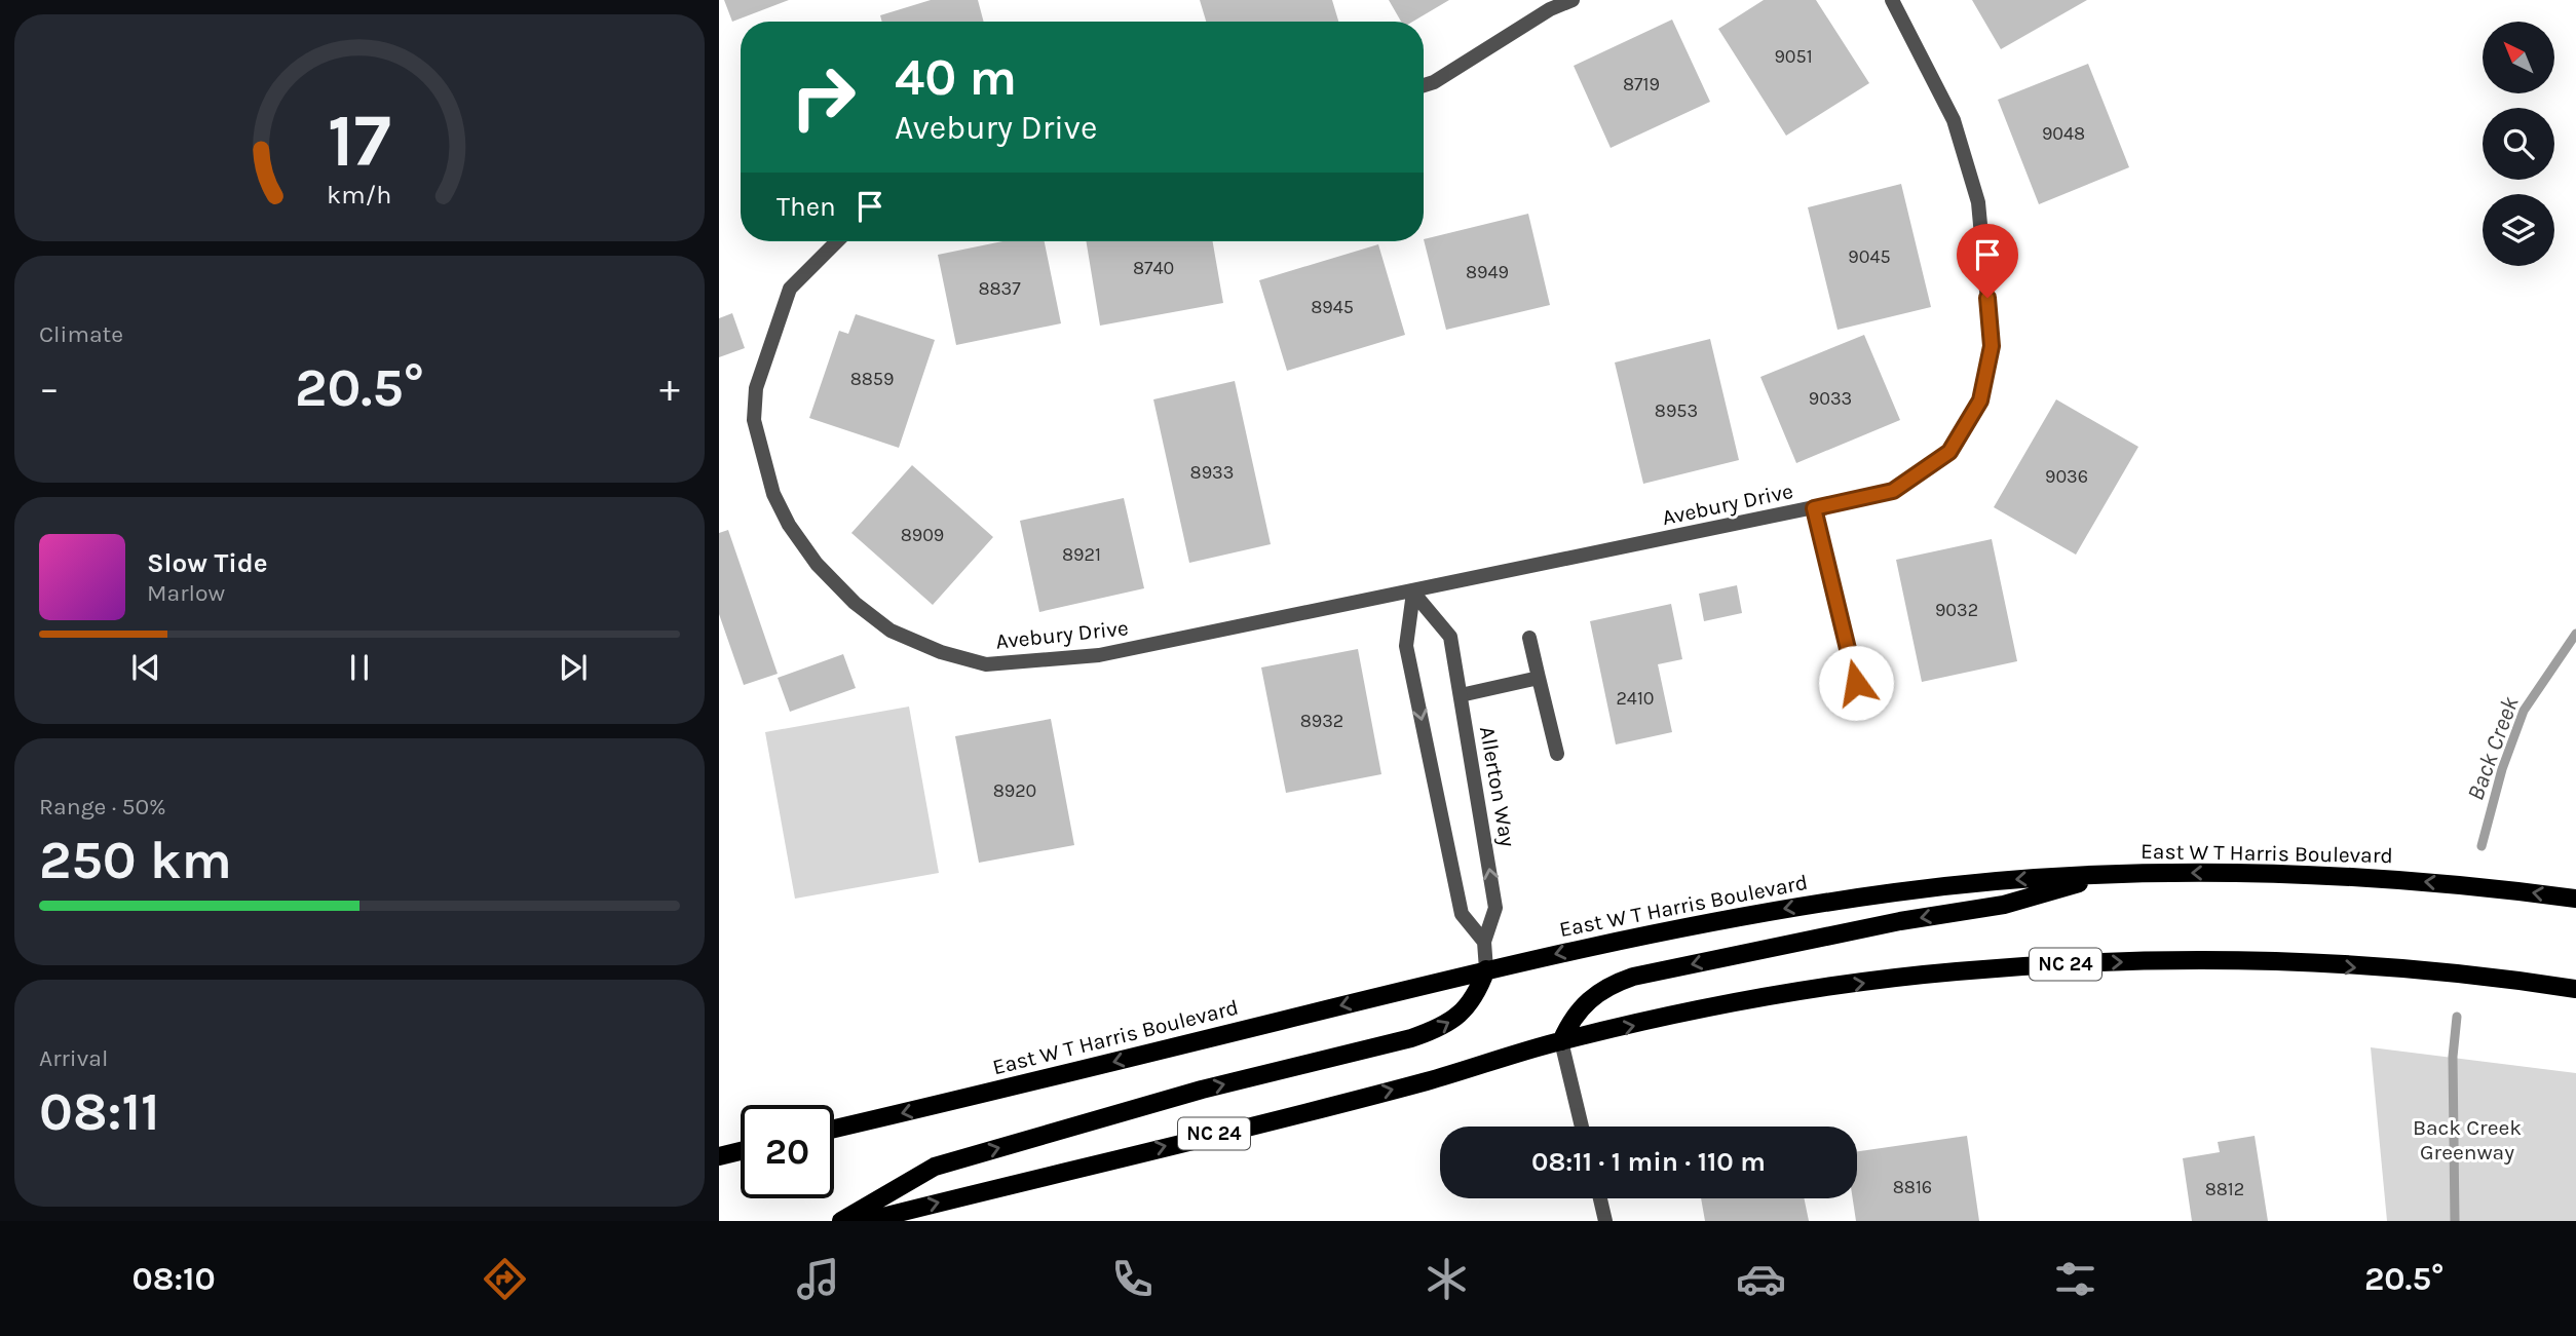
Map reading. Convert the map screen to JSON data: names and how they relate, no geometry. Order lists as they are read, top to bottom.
{
  "streets": {
    "main road": ["East W T Harris Boulevard", "NC 24"],
    "street": ["Avebury Drive", "Allerton Way"]
  },
  "crossings": [
    ["Avebury Drive", "Allerton Way"],
    ["Allerton Way", "East W T Harris Boulevard"]
  ],
  "water": ["Back Creek"],
  "parks": ["Back Creek Greenway"],
  "house_numbers": [
    "9051",
    "8719",
    "9048",
    "9045",
    "8740",
    "8949",
    "8837",
    "8945",
    "8859",
    "9033",
    "8953",
    "8933",
    "9036",
    "8909",
    "8921",
    "9032",
    "2410",
    "8932",
    "8920",
    "8816",
    "8812"
  ],
  "north": "top left",
  "page": {
    "turn": ["40 m", "Avebury Drive"],
    "then": "Then",
    "tile": [
      "Climate",
      ["Range · 50%", "250 km"],
      ["Arrival", "08:11"]
    ],
    "heat": ["−", "20.5°", "+"],
    "song": ["Slow Tide", "Marlow"],
    "limit": "20",
    "trip": "08:11 · 1 min · 110 m",
    "tabs": ["08:10", "20.5°"],
    "gauge": ["17", "km/h"]
  }
}
